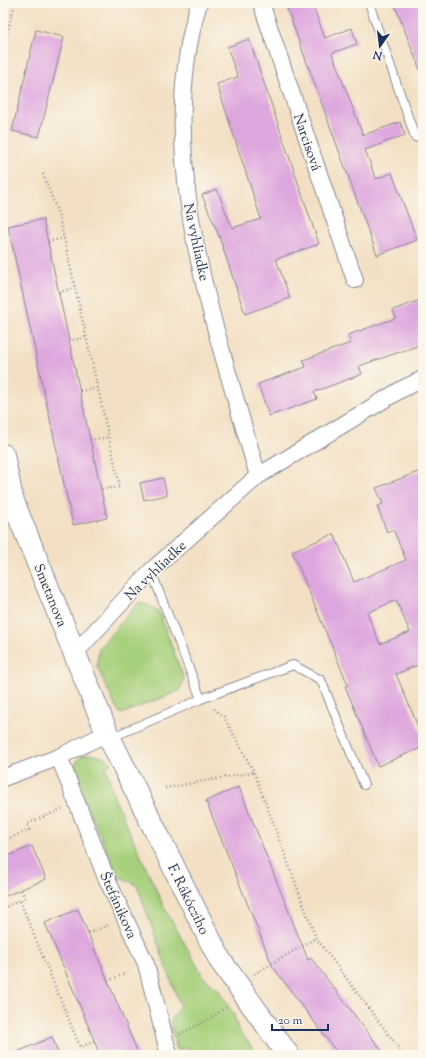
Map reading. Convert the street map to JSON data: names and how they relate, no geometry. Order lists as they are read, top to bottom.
{
  "streets": {
    "street": [
      "Narcisová",
      "Na vyhliadke",
      "Smetanova",
      "F. Rákócziho",
      "Štefánikova"
    ]
  },
  "crossings": [
    ["Na vyhliadke", "Smetanova"],
    ["Smetanova", "F. Rákócziho"]
  ],
  "scale_bar": "20 m",
  "north": "bottom"
}
